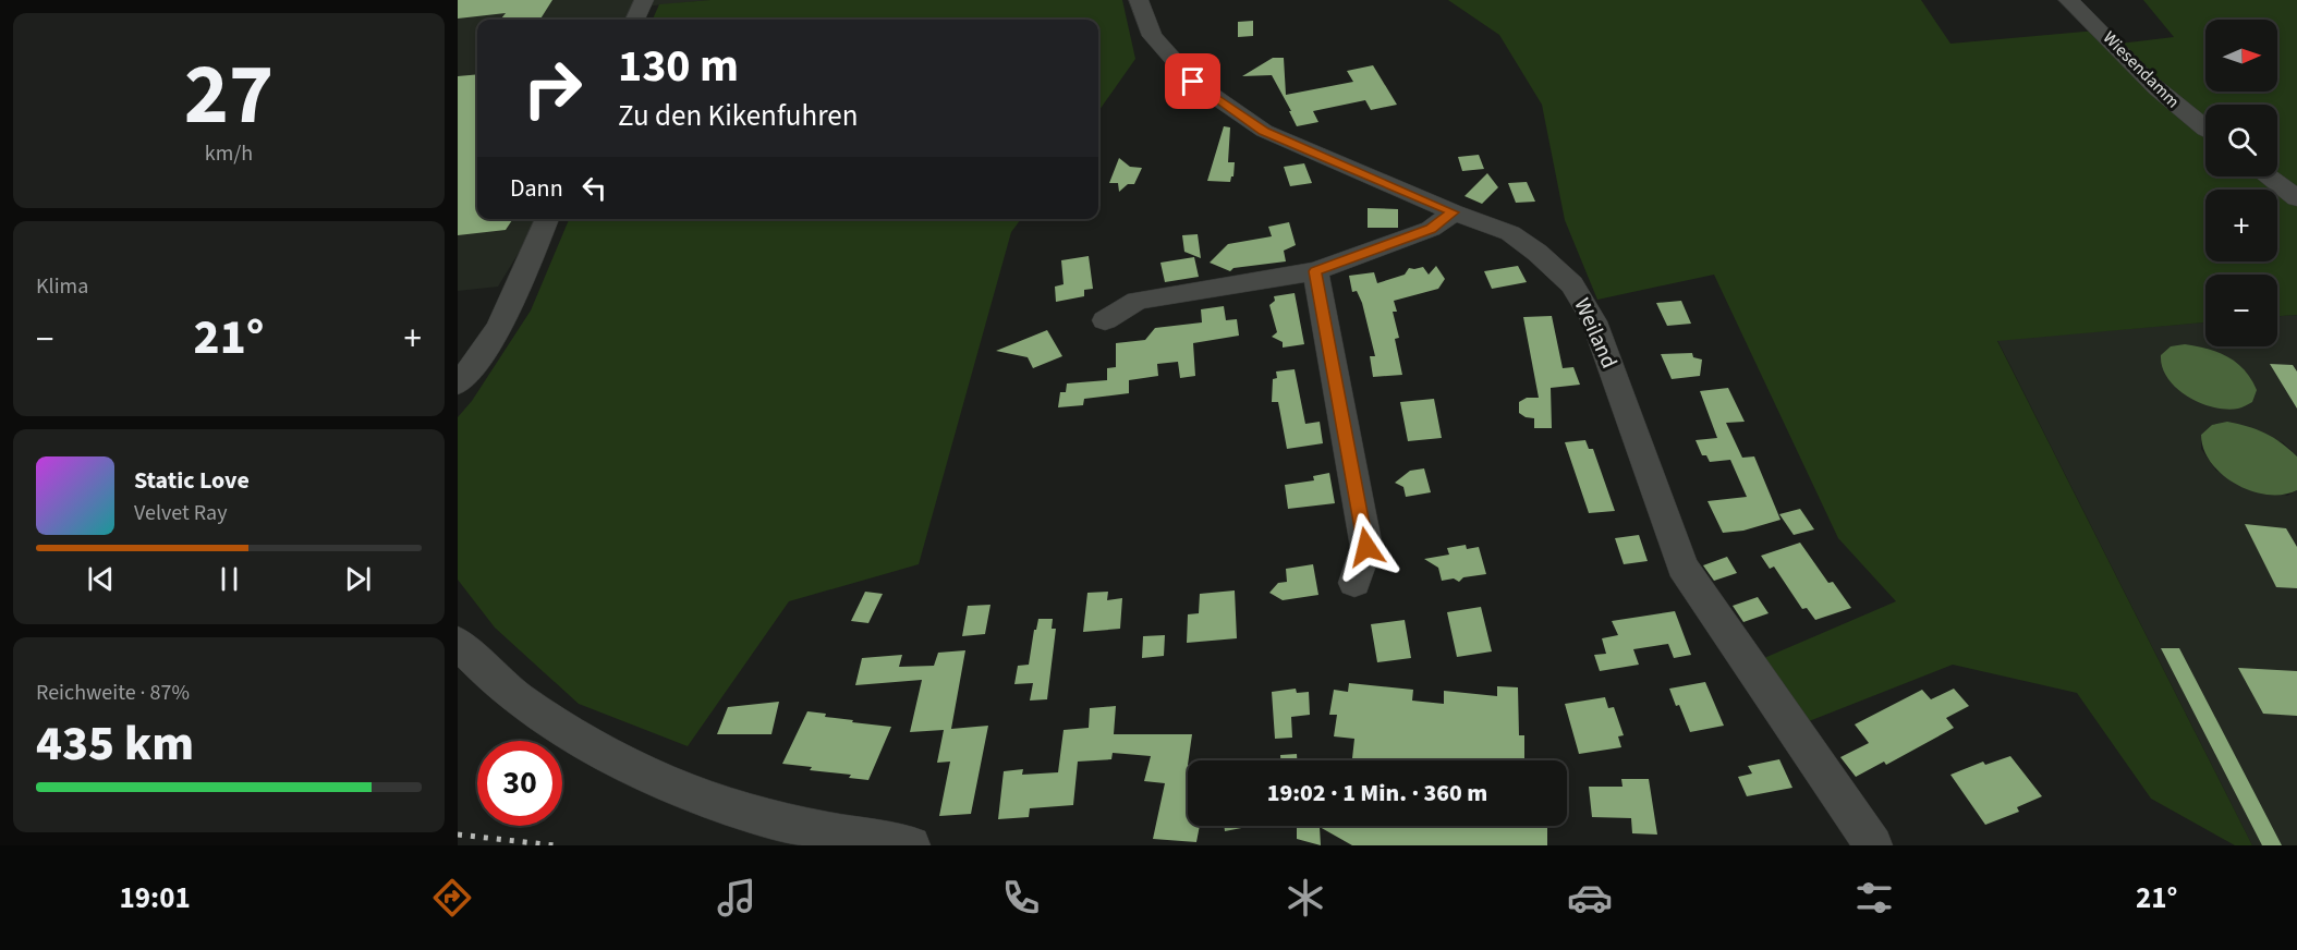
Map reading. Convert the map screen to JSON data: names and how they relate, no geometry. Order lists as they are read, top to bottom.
{
  "streets": {
    "street": ["Wiesendamm", "Weiland"]
  },
  "north": "right",
  "page": {
    "tile": [
      ["27", "km/h"],
      "Klima",
      ["Reichweite · 87%", "435 km"]
    ],
    "map_buttons": ["+", "−"],
    "turn": ["130 m", "Zu den Kikenfuhren"],
    "then": "Dann",
    "heat": ["−", "21°", "+"],
    "song": ["Static Love", "Velvet Ray"],
    "limit": "30",
    "trip": "19:02 · 1 Min. · 360 m",
    "tabs": ["19:01", "21°"]
  }
}
